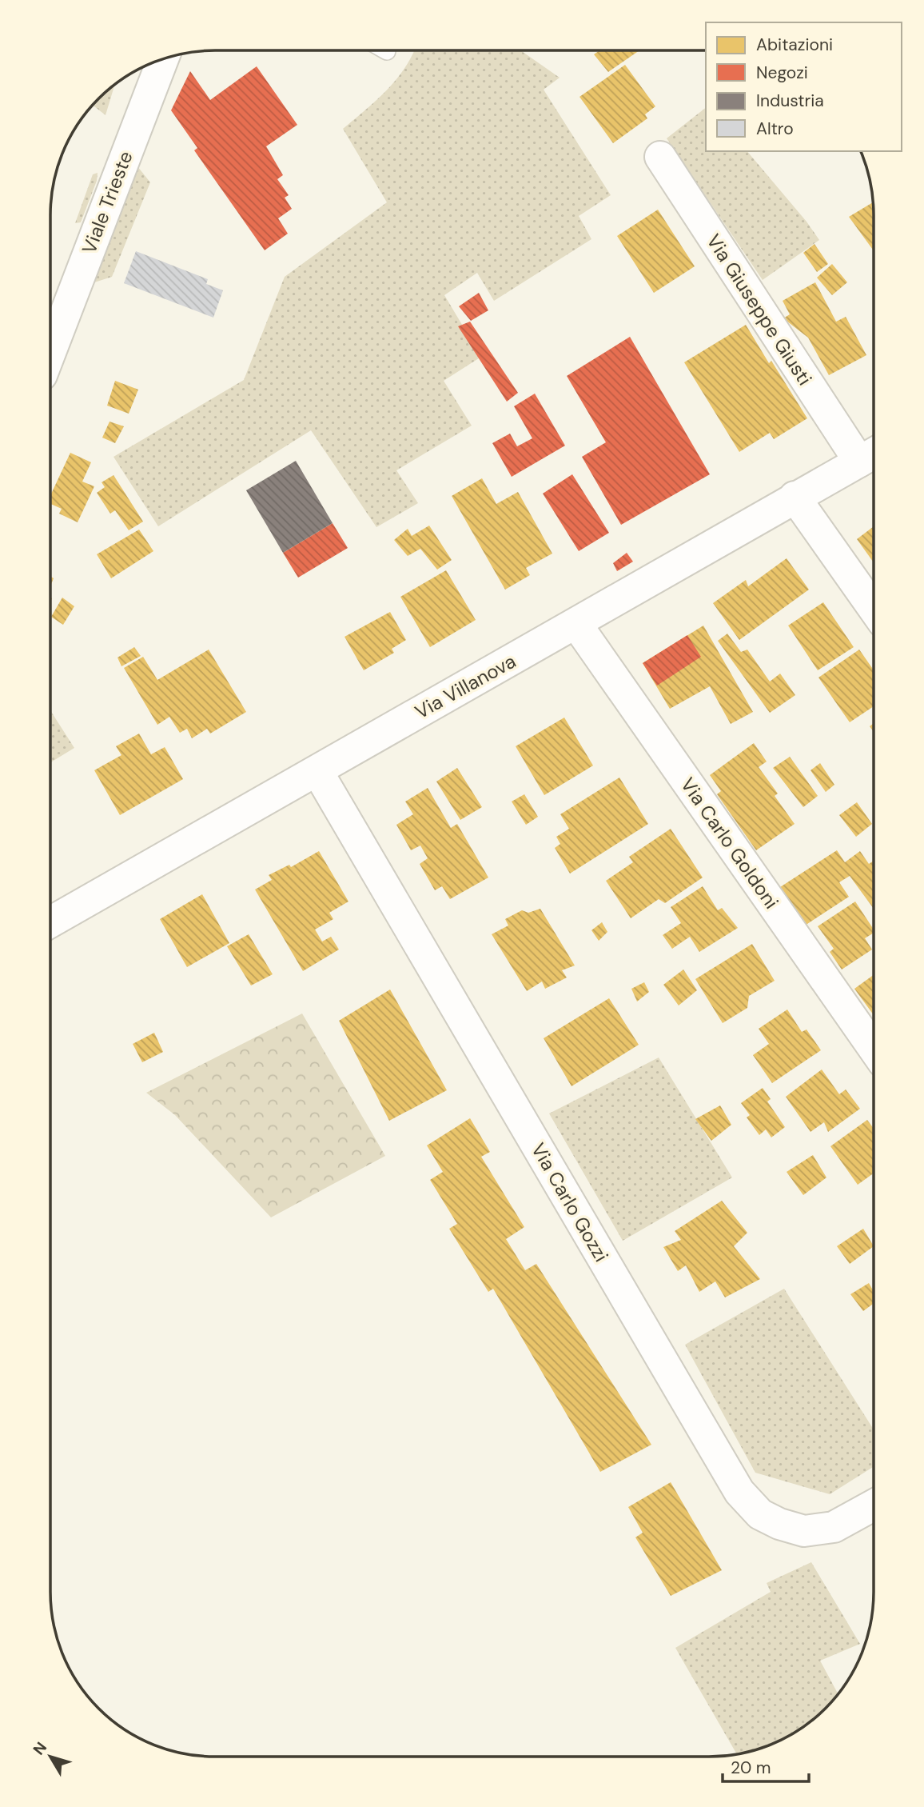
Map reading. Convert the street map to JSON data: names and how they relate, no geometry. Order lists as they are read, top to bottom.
{
  "streets": {
    "street": [
      "Viale Trieste",
      "Via Giuseppe Giusti",
      "Via Villanova",
      "Via Carlo Goldoni",
      "Via Carlo Gozzi"
    ]
  },
  "crossings": [
    ["Via Giuseppe Giusti", "Via Villanova"],
    ["Via Villanova", "Via Carlo Goldoni"],
    ["Via Villanova", "Via Carlo Gozzi"]
  ],
  "legend": [
    "Abitazioni",
    "Negozi",
    "Industria",
    "Altro"
  ],
  "scale_bar": "20 m",
  "north": "top left"
}
